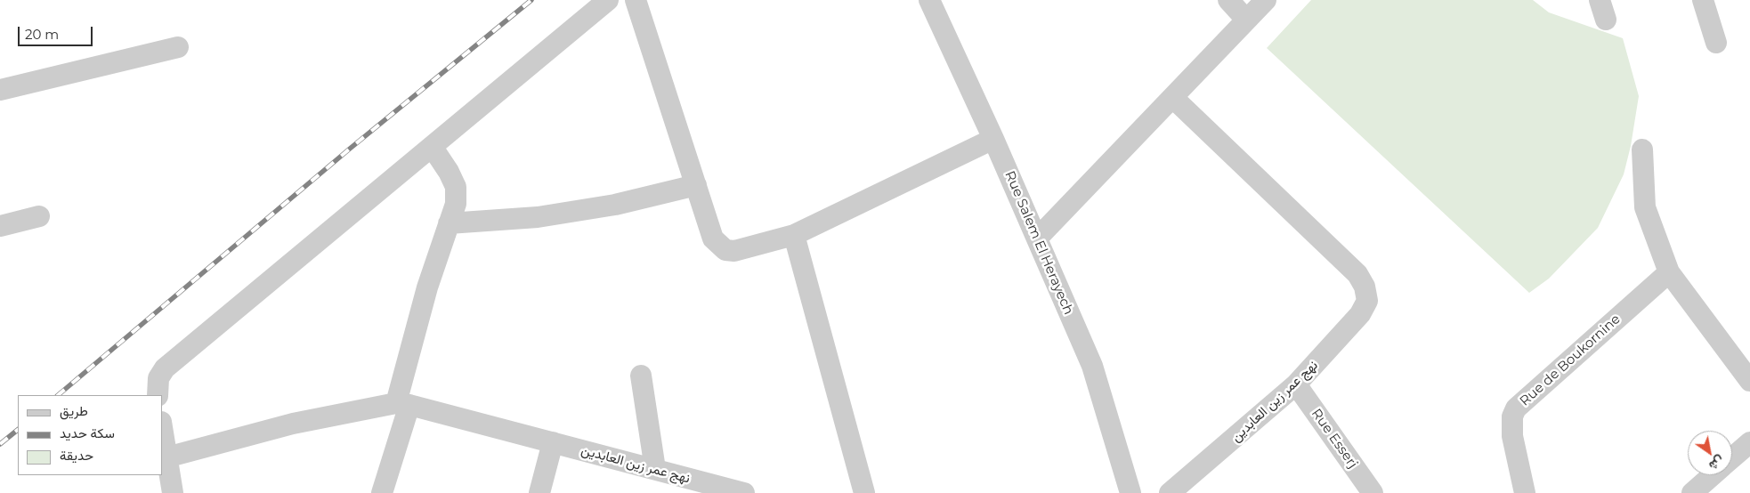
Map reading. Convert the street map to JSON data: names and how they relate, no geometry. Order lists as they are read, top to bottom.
{
  "streets": {
    "street": [
      "Rue Salem El Herayech",
      "Rue de Boukornine",
      "نهج عمر زين العابدين",
      "Rue Esserj"
    ]
  },
  "crossings": [
    ["نهج عمر زين العابدين", "Rue Esserj"]
  ],
  "legend": ["طريق", "سكة حديد", "حديقة"],
  "scale_bar": "20 m",
  "north": "bottom right"
}
